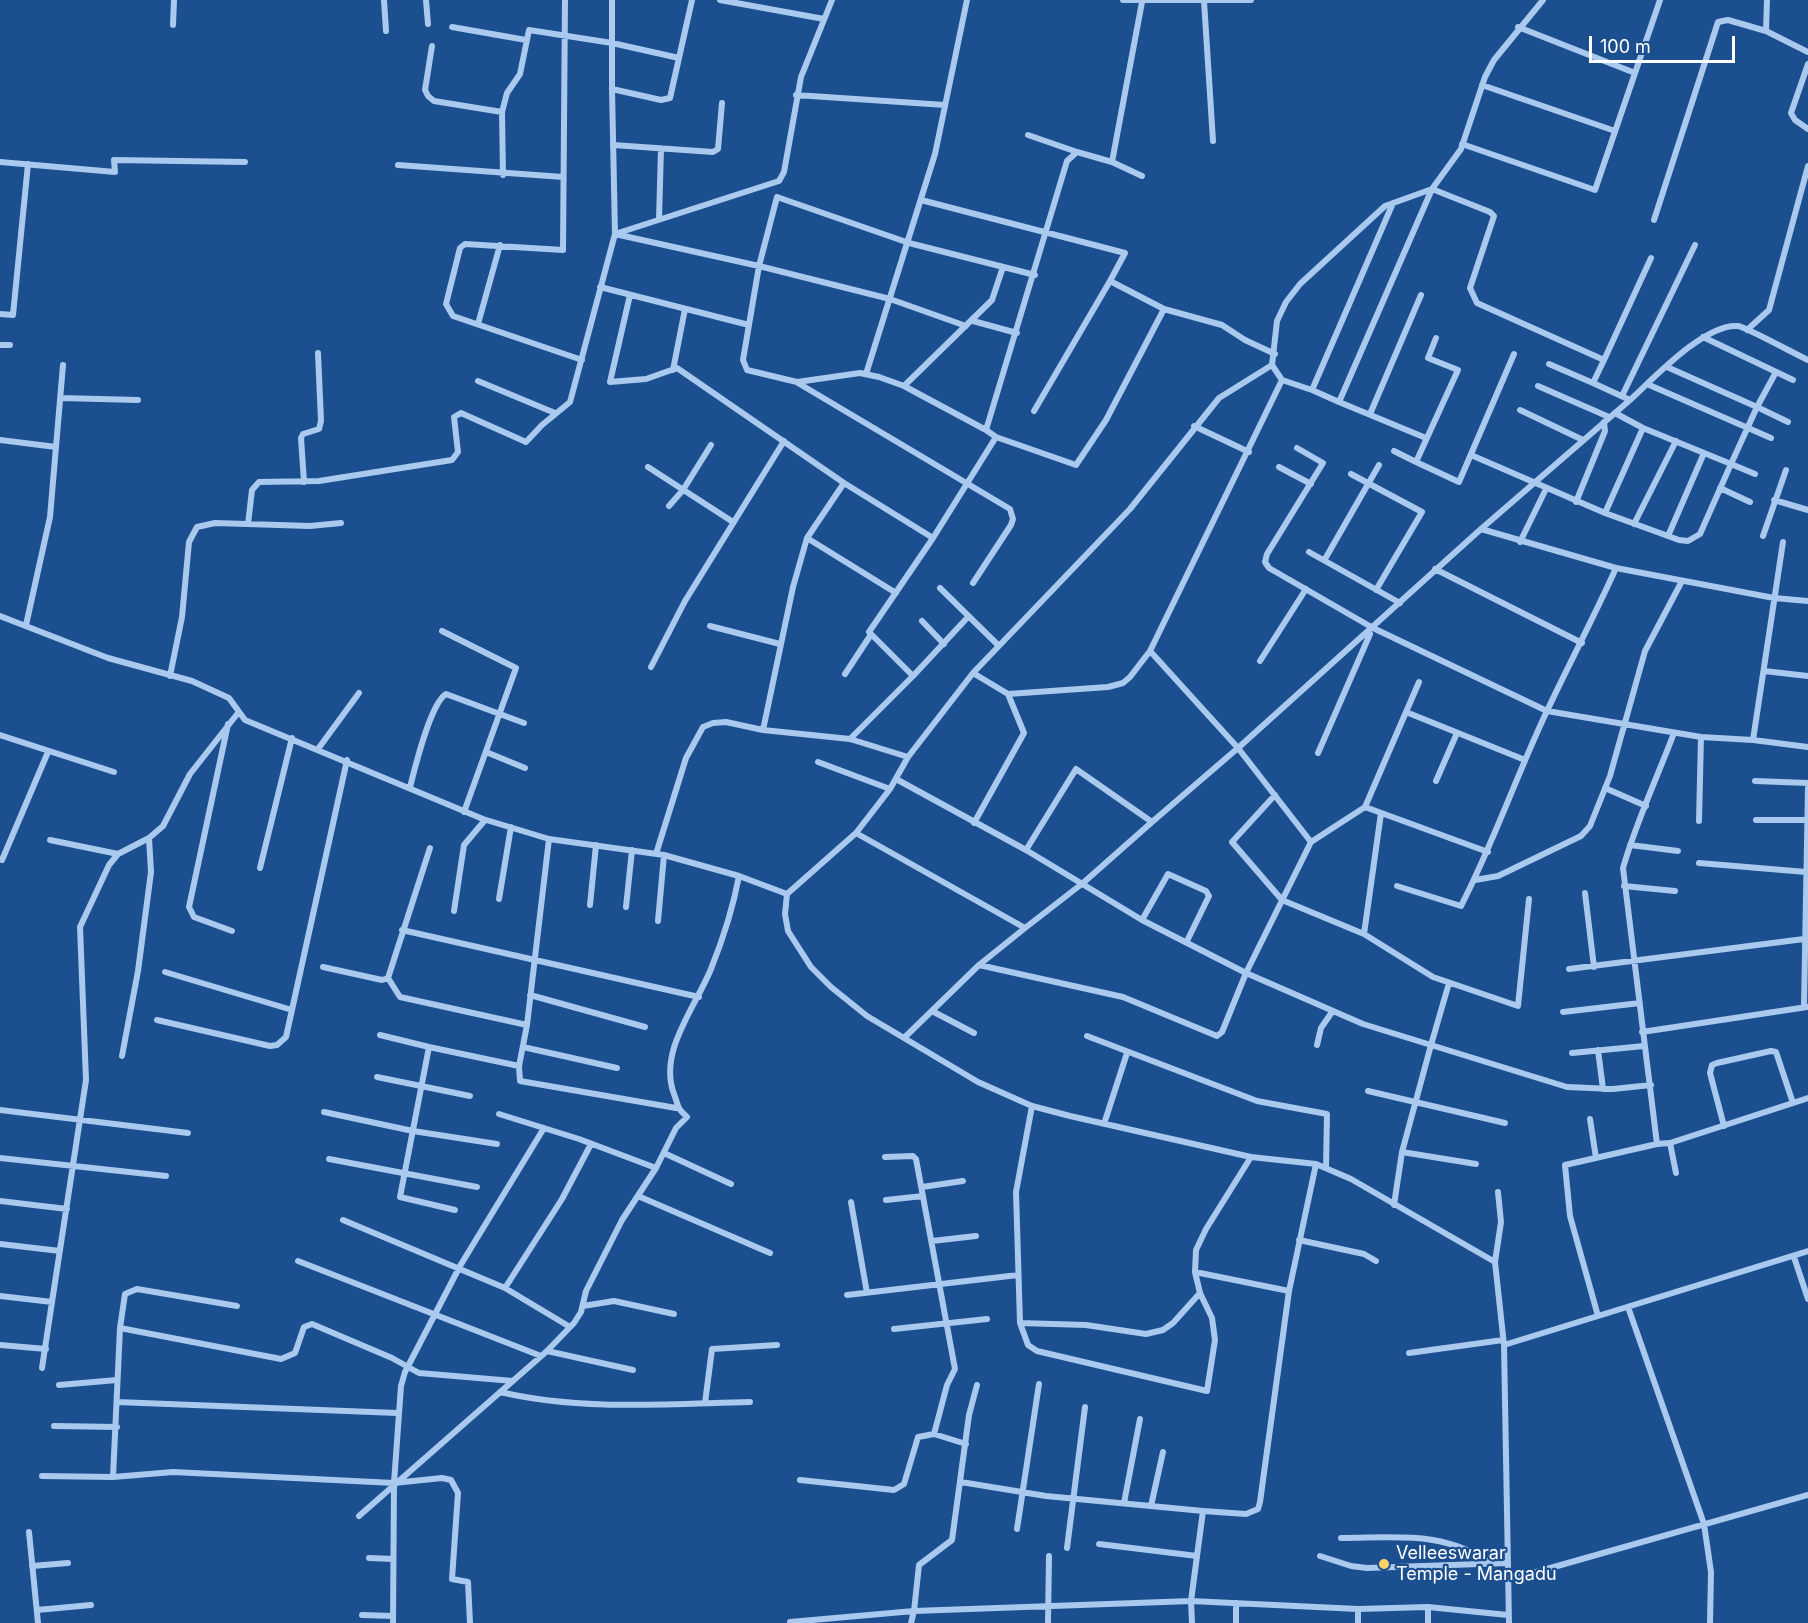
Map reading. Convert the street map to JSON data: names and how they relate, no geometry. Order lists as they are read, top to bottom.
{
  "places": ["Velleeswarar Temple - Mangadu"],
  "scale_bar": "100 m"
}
